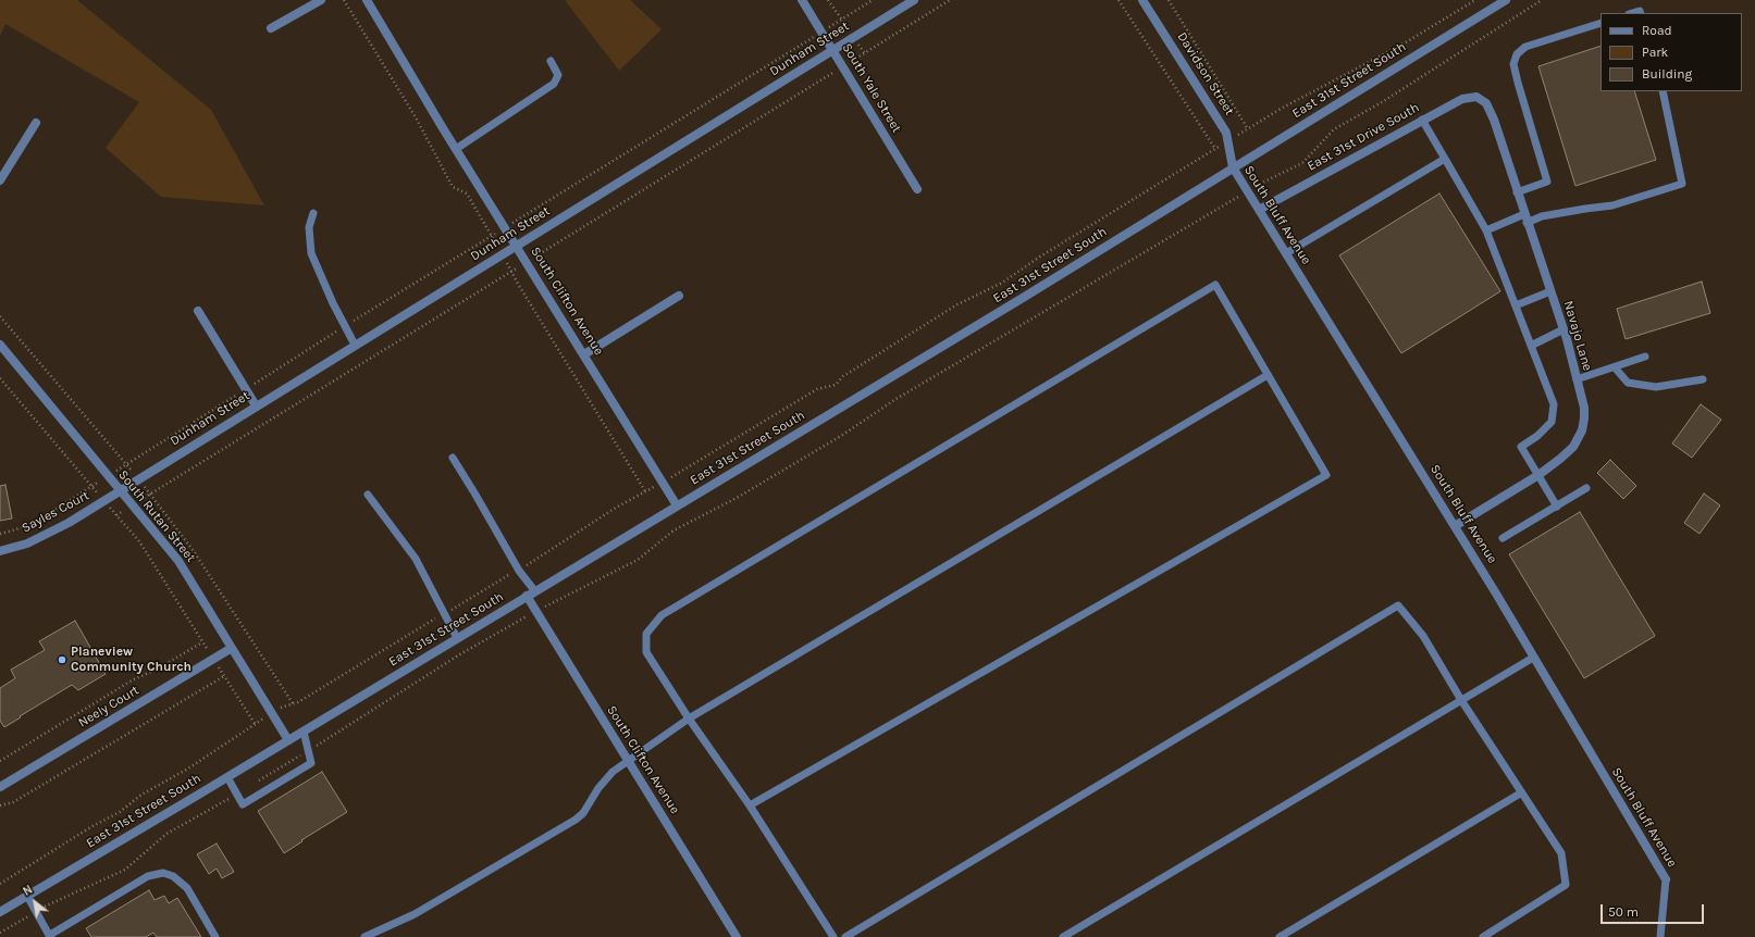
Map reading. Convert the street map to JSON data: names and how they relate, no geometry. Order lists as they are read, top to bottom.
{
  "streets": {
    "street": [
      "Dunham Street",
      "Davidson Street",
      "East 31st Street South",
      "South Yale Street",
      "East 31st Drive South",
      "South Bluff Avenue",
      "South Clifton Avenue",
      "Navajo Lane",
      "Sayles Court",
      "South Rutan Street",
      "Neely Court"
    ]
  },
  "crossings": [
    ["Dunham Street", "South Yale Street"],
    ["Dunham Street", "South Clifton Avenue"],
    ["Dunham Street", "Sayles Court"],
    ["Dunham Street", "South Rutan Street"],
    ["Davidson Street", "East 31st Street South"],
    ["Davidson Street", "South Bluff Avenue"],
    ["East 31st Street South", "South Bluff Avenue"],
    ["East 31st Street South", "South Clifton Avenue"],
    ["East 31st Street South", "South Rutan Street"],
    ["East 31st Drive South", "South Bluff Avenue"],
    ["East 31st Drive South", "Navajo Lane"],
    ["South Bluff Avenue", "Navajo Lane"],
    ["Sayles Court", "South Rutan Street"],
    ["South Rutan Street", "Neely Court"]
  ],
  "places": ["Planeview Community Church"],
  "legend": ["Road", "Park", "Building"],
  "scale_bar": "50 m",
  "north": "top left"
}
